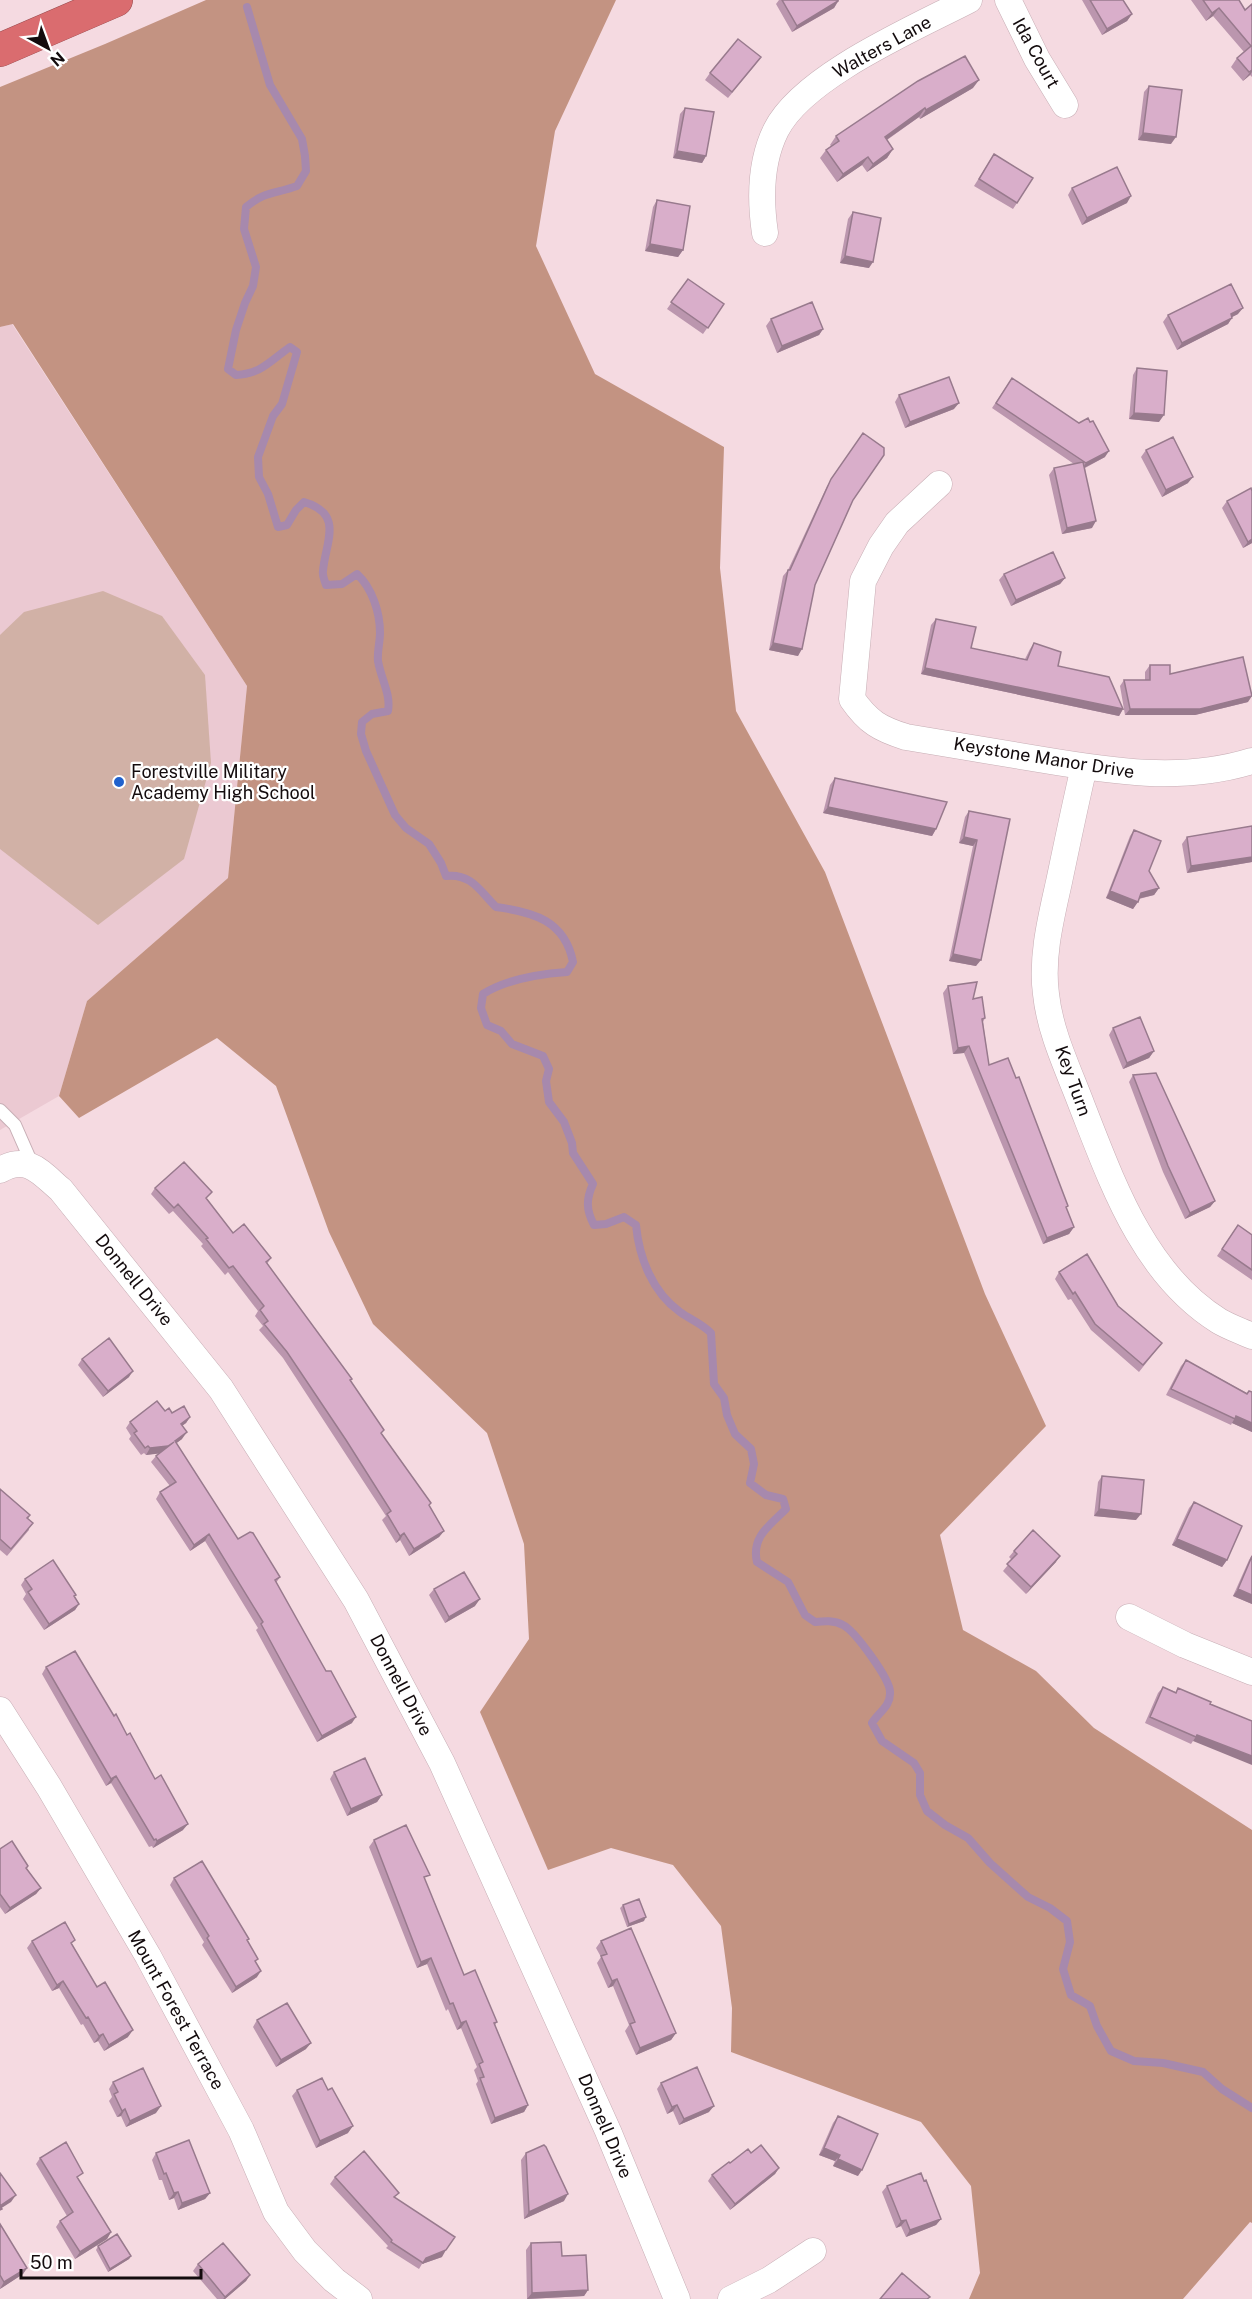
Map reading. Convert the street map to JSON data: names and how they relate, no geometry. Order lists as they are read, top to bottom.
{
  "streets": {
    "street": [
      "Walters Lane",
      "Ida Court",
      "Keystone Manor Drive",
      "Key Turn",
      "Donnell Drive",
      "Mount Forest Terrace"
    ]
  },
  "crossings": [
    ["Keystone Manor Drive", "Key Turn"]
  ],
  "places": ["Forestville Military Academy High School"],
  "scale_bar": "50 m",
  "north": "bottom right"
}
